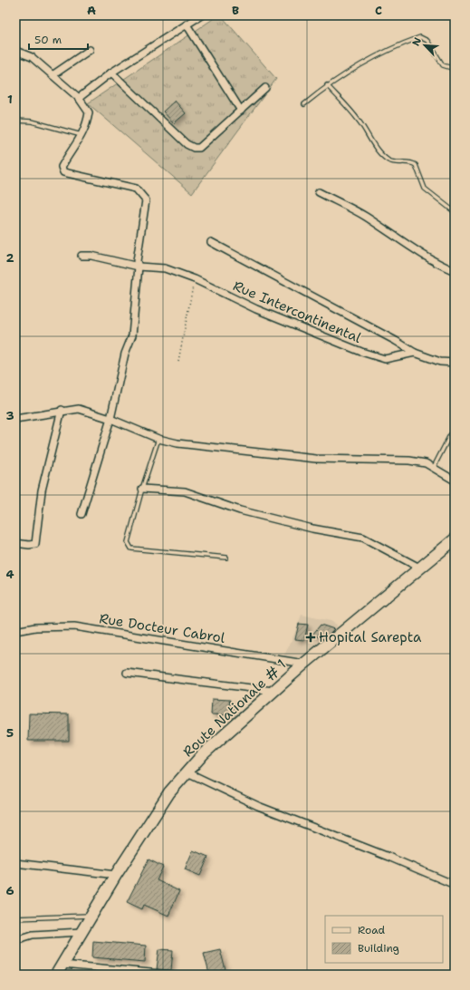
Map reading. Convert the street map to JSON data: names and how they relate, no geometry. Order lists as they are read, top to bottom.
{
  "streets": {
    "main road": ["Route Nationale # 1"],
    "street": ["Rue Intercontinental", "Rue Docteur Cabrol"]
  },
  "crossings": [
    ["Rue Docteur Cabrol", "Route Nationale # 1"]
  ],
  "places": {
    "health": ["Hopital Sarepta"]
  },
  "legend": ["Road", "Building"],
  "scale_bar": "50 m",
  "north": "top left",
  "grid": {
    "columns": ["A", "B", "C"],
    "rows": [
      "1",
      "2",
      "3",
      "4",
      "5",
      "6"
    ]
  }
}
